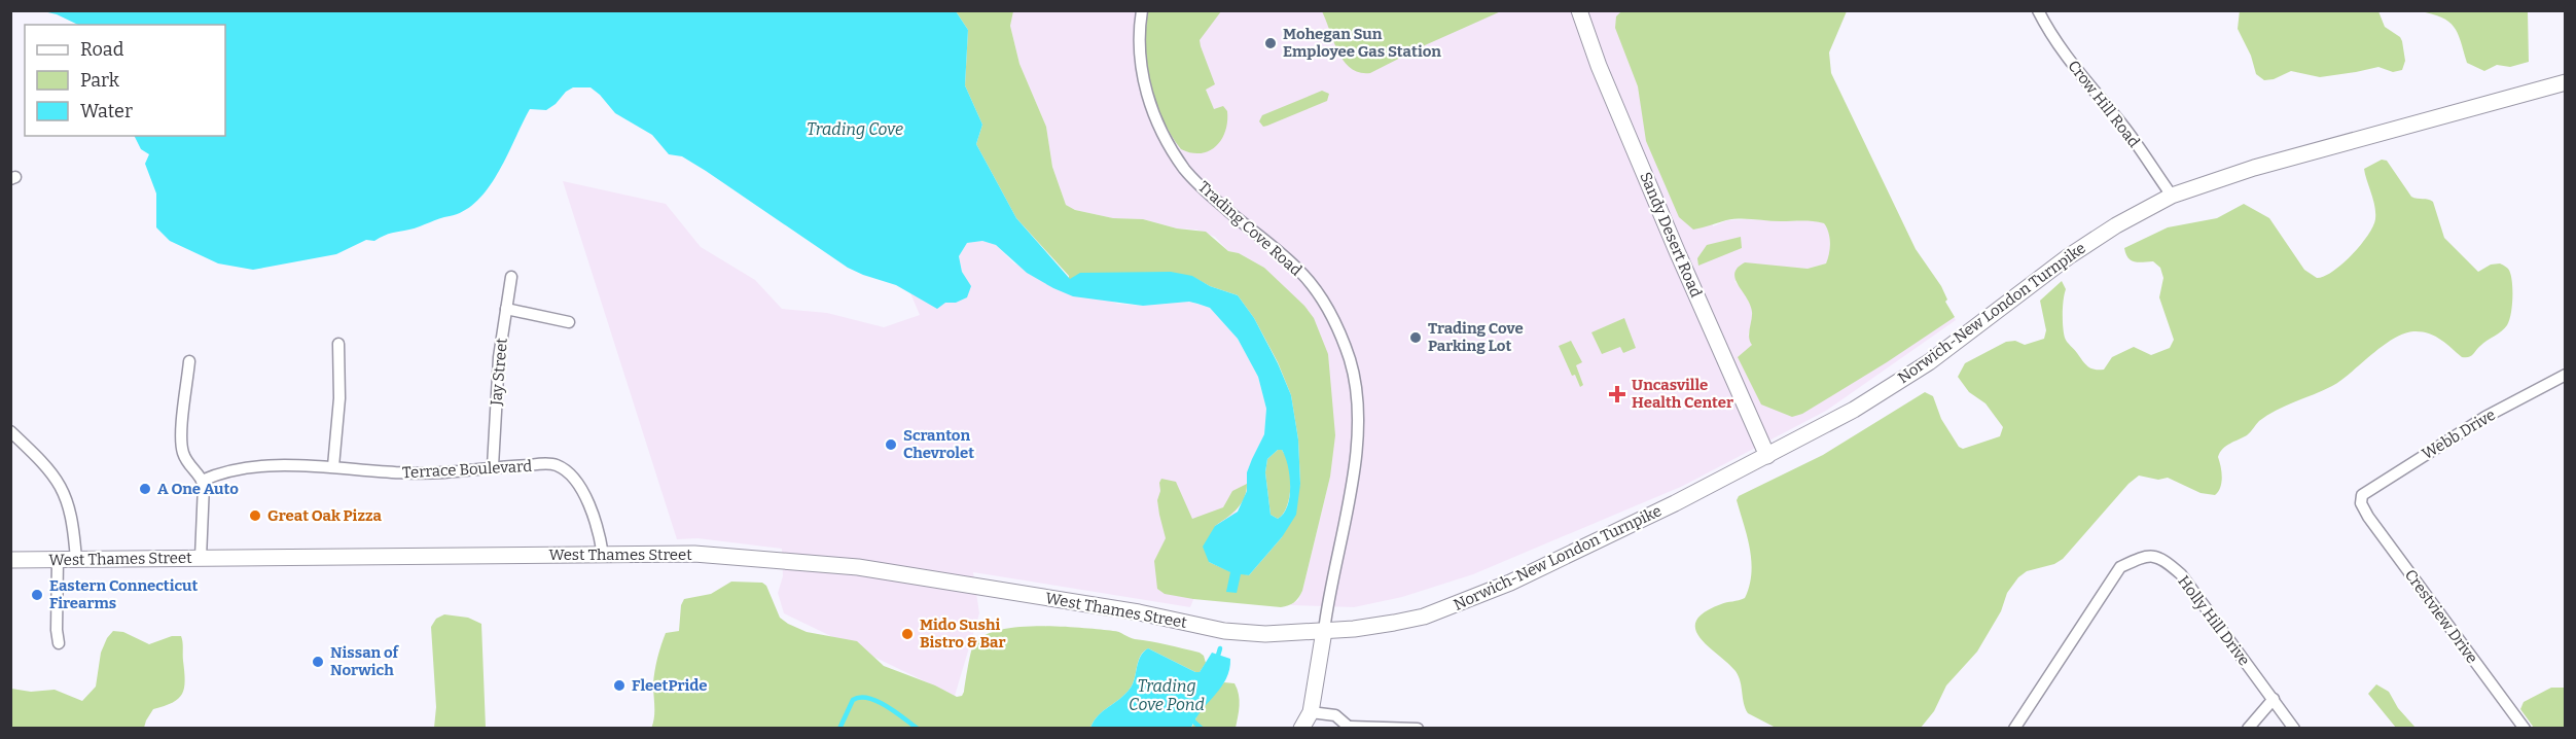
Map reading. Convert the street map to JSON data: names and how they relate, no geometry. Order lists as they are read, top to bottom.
{
  "streets": {
    "main road": ["Sandy Desert Road", "Norwich-New London Turnpike", "West Thames Street"],
    "street": [
      "Crow Hill Road",
      "Trading Cove Road",
      "Jay Street",
      "Webb Drive",
      "Terrace Boulevard",
      "Crestview Drive",
      "Holly Hill Drive"
    ]
  },
  "crossings": [
    ["Crow Hill Road", "Norwich-New London Turnpike"],
    ["Trading Cove Road", "Norwich-New London Turnpike"],
    ["Sandy Desert Road", "Norwich-New London Turnpike"],
    ["Norwich-New London Turnpike", "West Thames Street"],
    ["Jay Street", "Terrace Boulevard"],
    ["Webb Drive", "Crestview Drive"],
    ["Terrace Boulevard", "West Thames Street"]
  ],
  "water": ["Trading Cove", "Trading Cove Pond"],
  "places": {
    "other": [
      "Mohegan Sun Employee Gas Station",
      "Trading Cove Parking Lot",
      "Scranton Chevrolet",
      "A One Auto",
      "Great Oak Pizza",
      "Eastern Connecticut Firearms",
      "Mido Sushi Bistro & Bar",
      "Nissan of Norwich",
      "FleetPride"
    ],
    "health": ["Uncasville Health Center"]
  },
  "legend": ["Road", "Park", "Water"]
}
